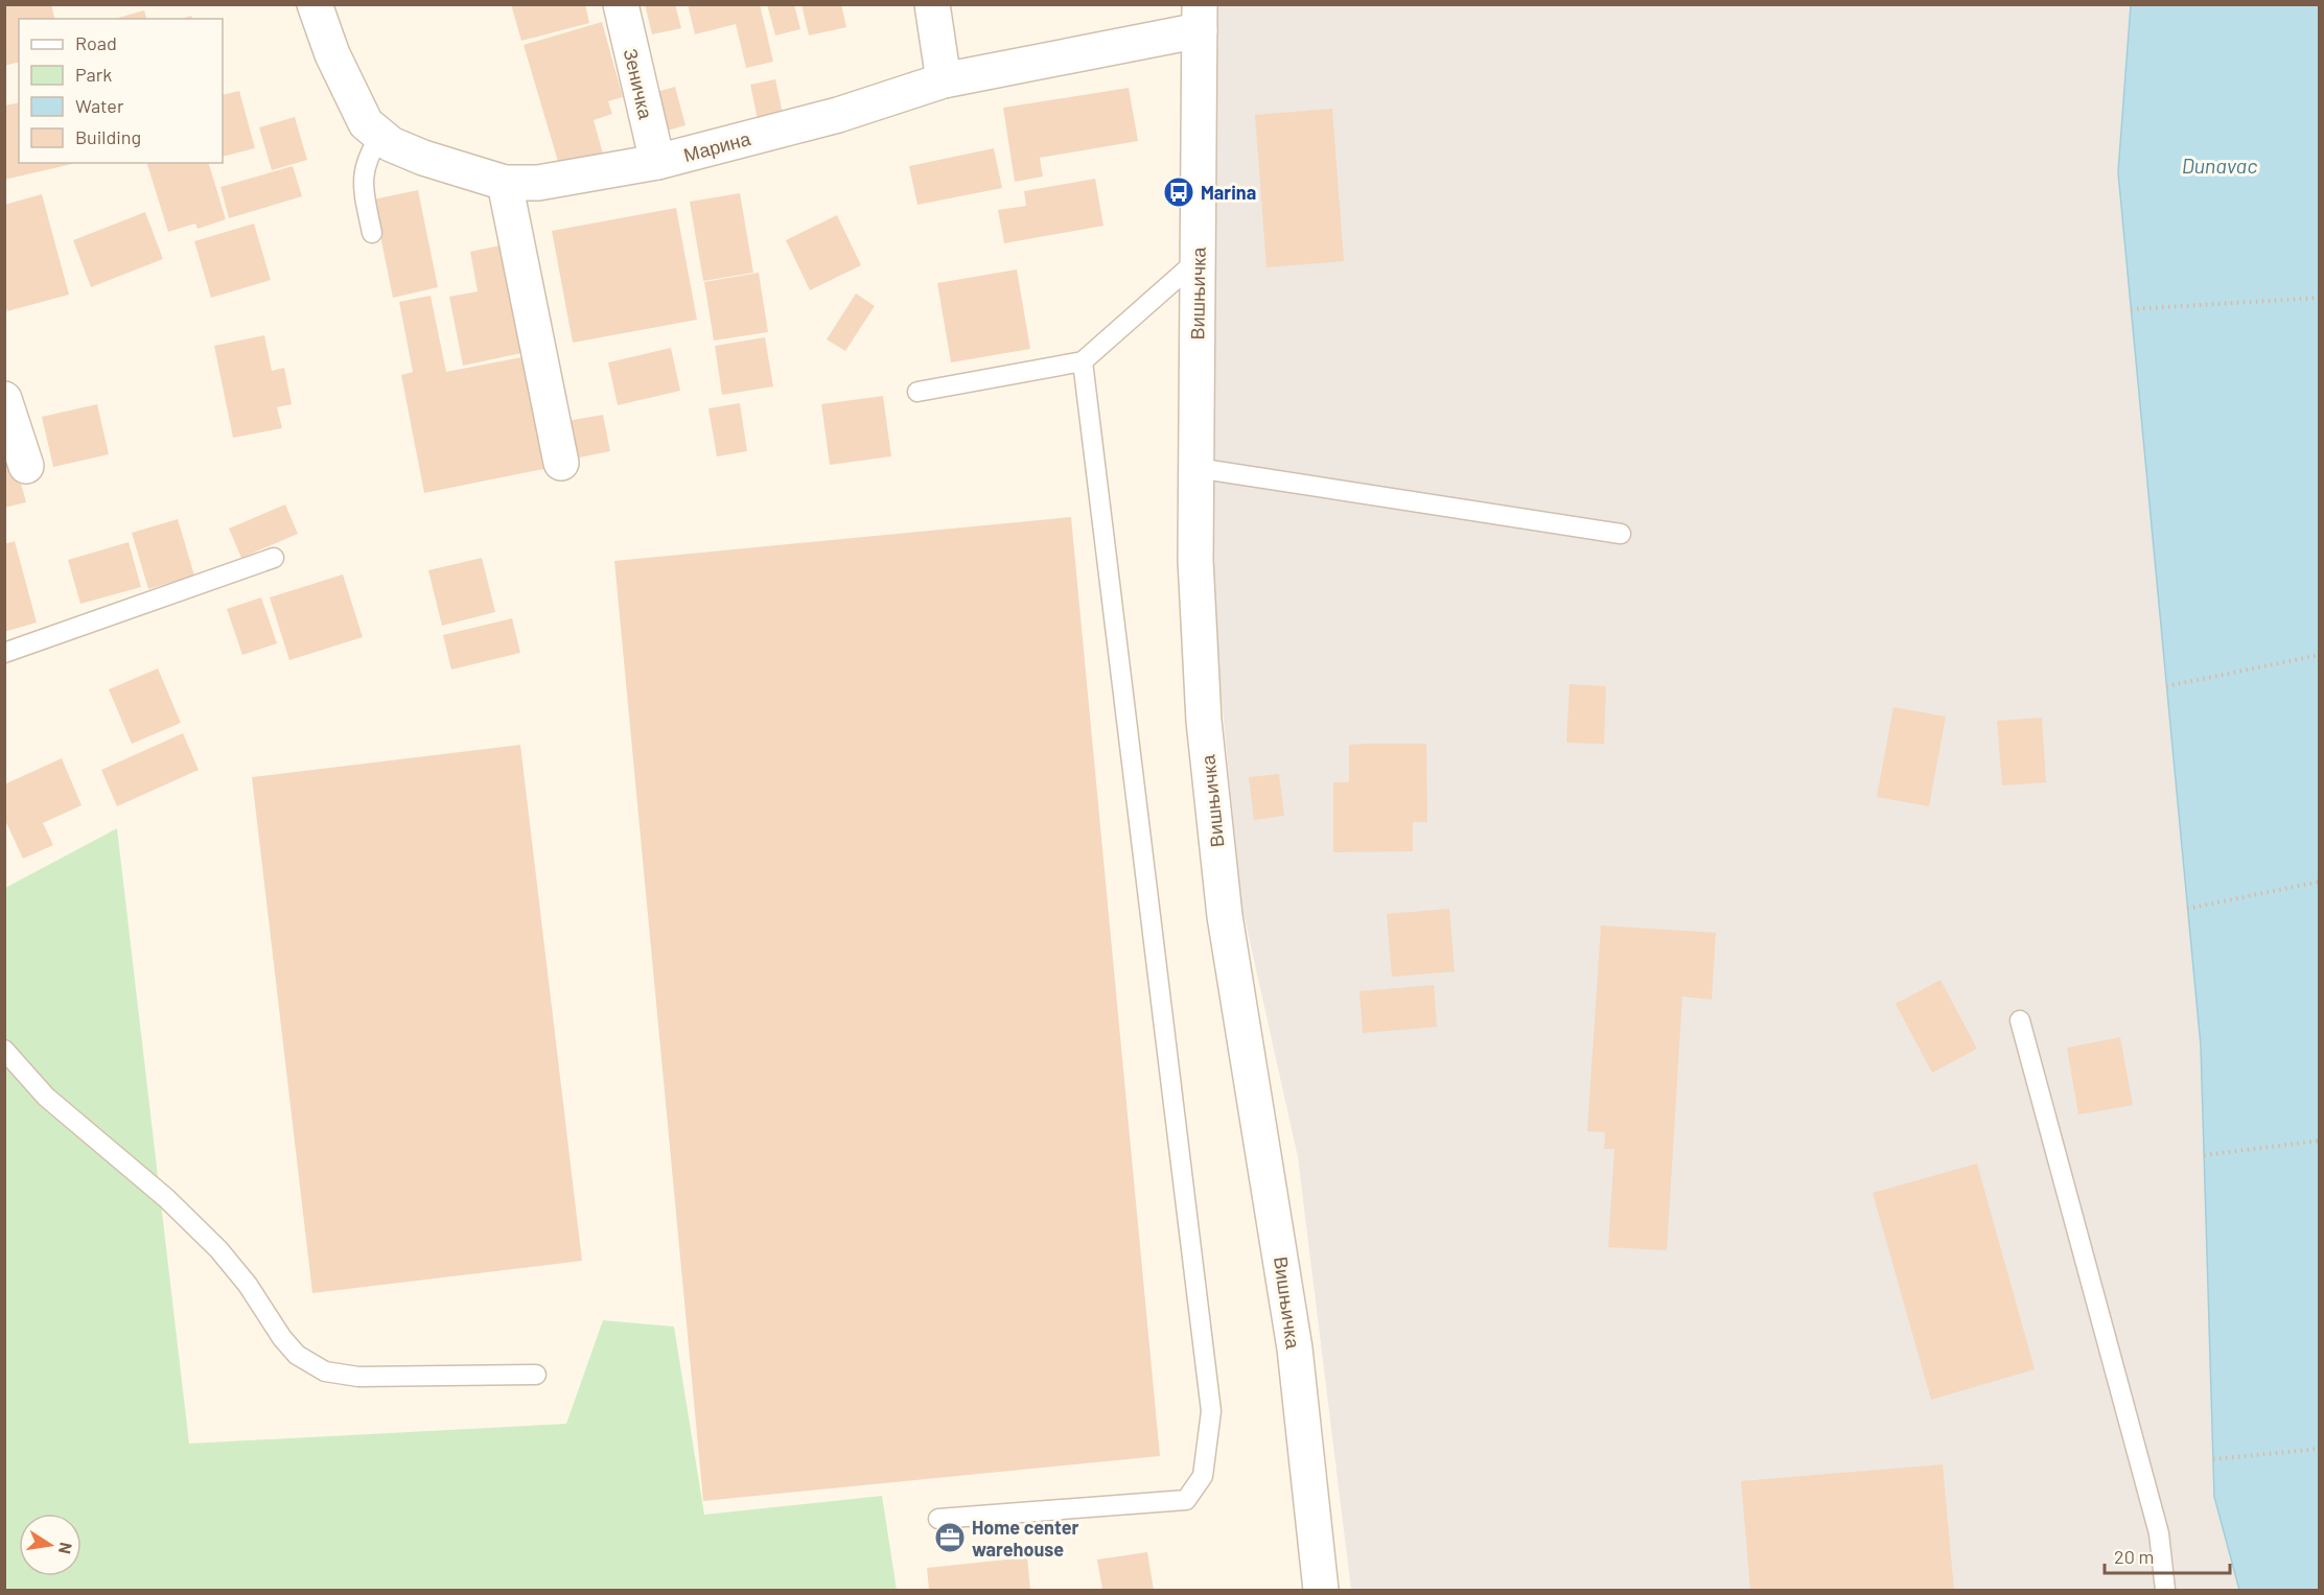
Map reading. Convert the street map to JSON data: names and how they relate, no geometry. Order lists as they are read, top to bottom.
{
  "streets": {
    "street": ["Зеничка", "Марина", "Вишњичка"]
  },
  "crossings": [
    ["Зеничка", "Марина"],
    ["Марина", "Вишњичка"]
  ],
  "water": ["Dunavac"],
  "places": {
    "bus stop": ["Marina"],
    "office": ["Home center warehouse"]
  },
  "legend": [
    "Road",
    "Park",
    "Water",
    "Building"
  ],
  "scale_bar": "20 m",
  "north": "right"
}
